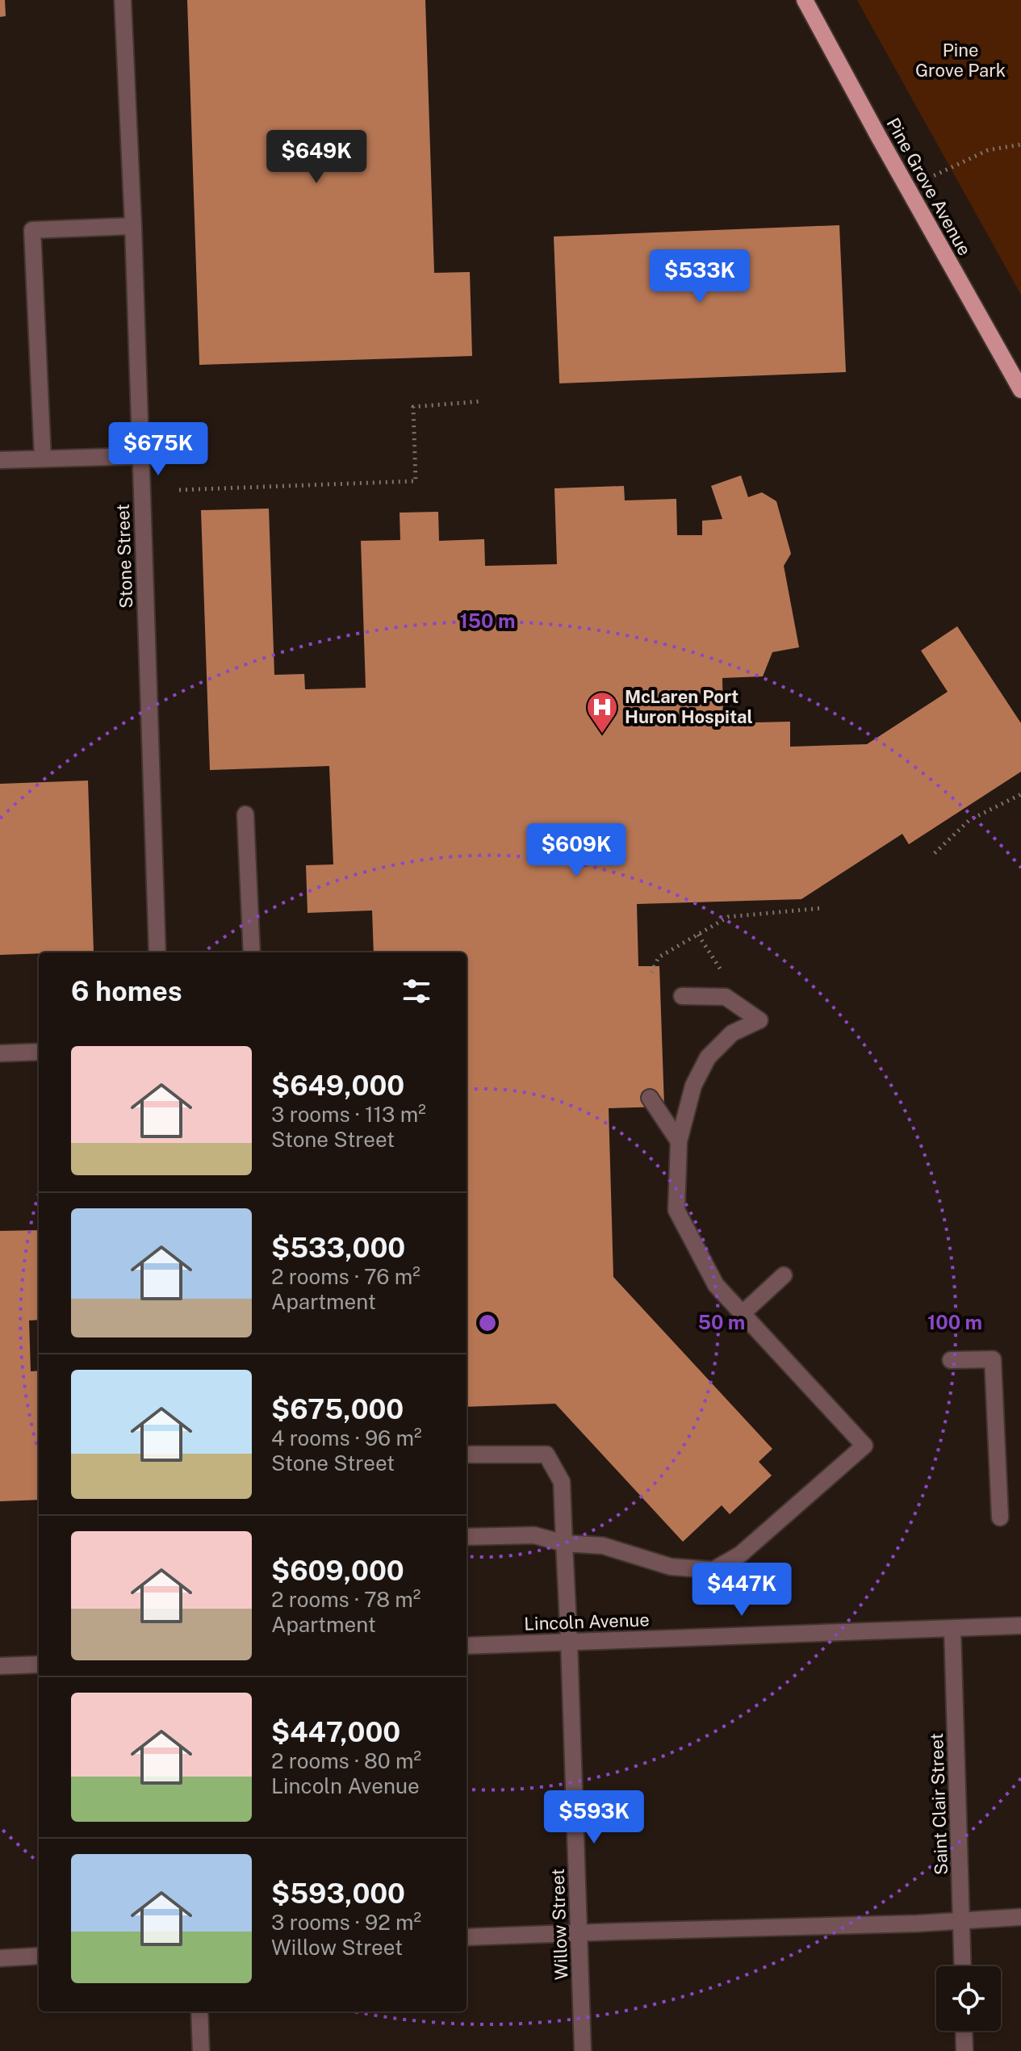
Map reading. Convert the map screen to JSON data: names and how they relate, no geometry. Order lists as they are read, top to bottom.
{
  "streets": {
    "main road": ["Pine Grove Avenue"],
    "street": [
      "Stone Street",
      "Lincoln Avenue",
      "Saint Clair Street",
      "Willow Street"
    ]
  },
  "crossings": [
    ["Lincoln Avenue", "Saint Clair Street"],
    ["Lincoln Avenue", "Willow Street"]
  ],
  "parks": ["Pine Grove Park"],
  "places": {
    "hospital": ["McLaren Port Huron Hospital"]
  },
  "page": {
    "price": [
      "$649K",
      "$533K",
      "$675K",
      "$609K",
      "$447K",
      "$593K"
    ],
    "heading": "6 homes",
    "list": [
      {
        "name": "$649,000",
        "note": "3 rooms · 113 m² · Stone Street"
      },
      {
        "name": "$533,000",
        "note": "2 rooms · 76 m² · Apartment"
      },
      {
        "name": "$675,000",
        "note": "4 rooms · 96 m² · Stone Street"
      },
      {
        "name": "$609,000",
        "note": "2 rooms · 78 m² · Apartment"
      },
      {
        "name": "$447,000",
        "note": "2 rooms · 80 m² · Lincoln Avenue"
      },
      {
        "name": "$593,000",
        "note": "3 rooms · 92 m² · Willow Street"
      }
    ]
  },
  "rings": ["150 m", "50 m", "100 m"]
}
